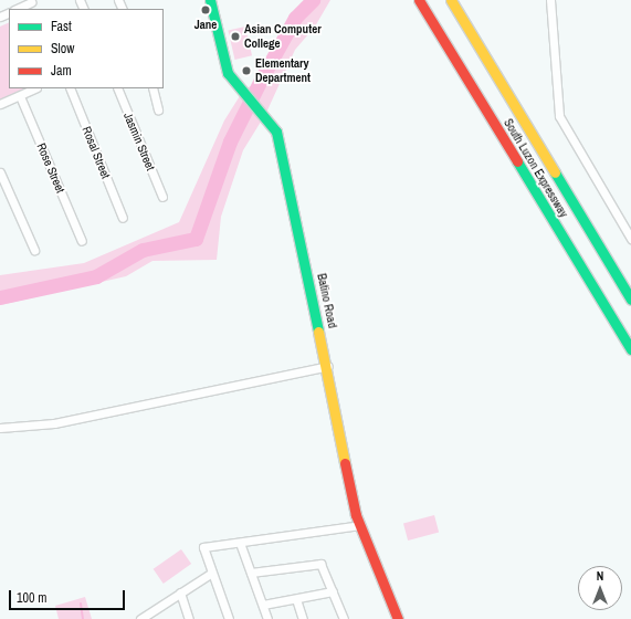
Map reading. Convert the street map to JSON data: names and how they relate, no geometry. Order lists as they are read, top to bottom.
{
  "streets": {
    "main road": ["South Luzon Expressway", "Batino Road"],
    "street": ["Jasmin Street", "Rosal Street", "Rose Street"]
  },
  "places": ["Jane", "Asian Computer College", "Elementary Department"],
  "legend": ["Fast", "Slow", "Jam"],
  "scale_bar": "100 m",
  "north": "top"
}
